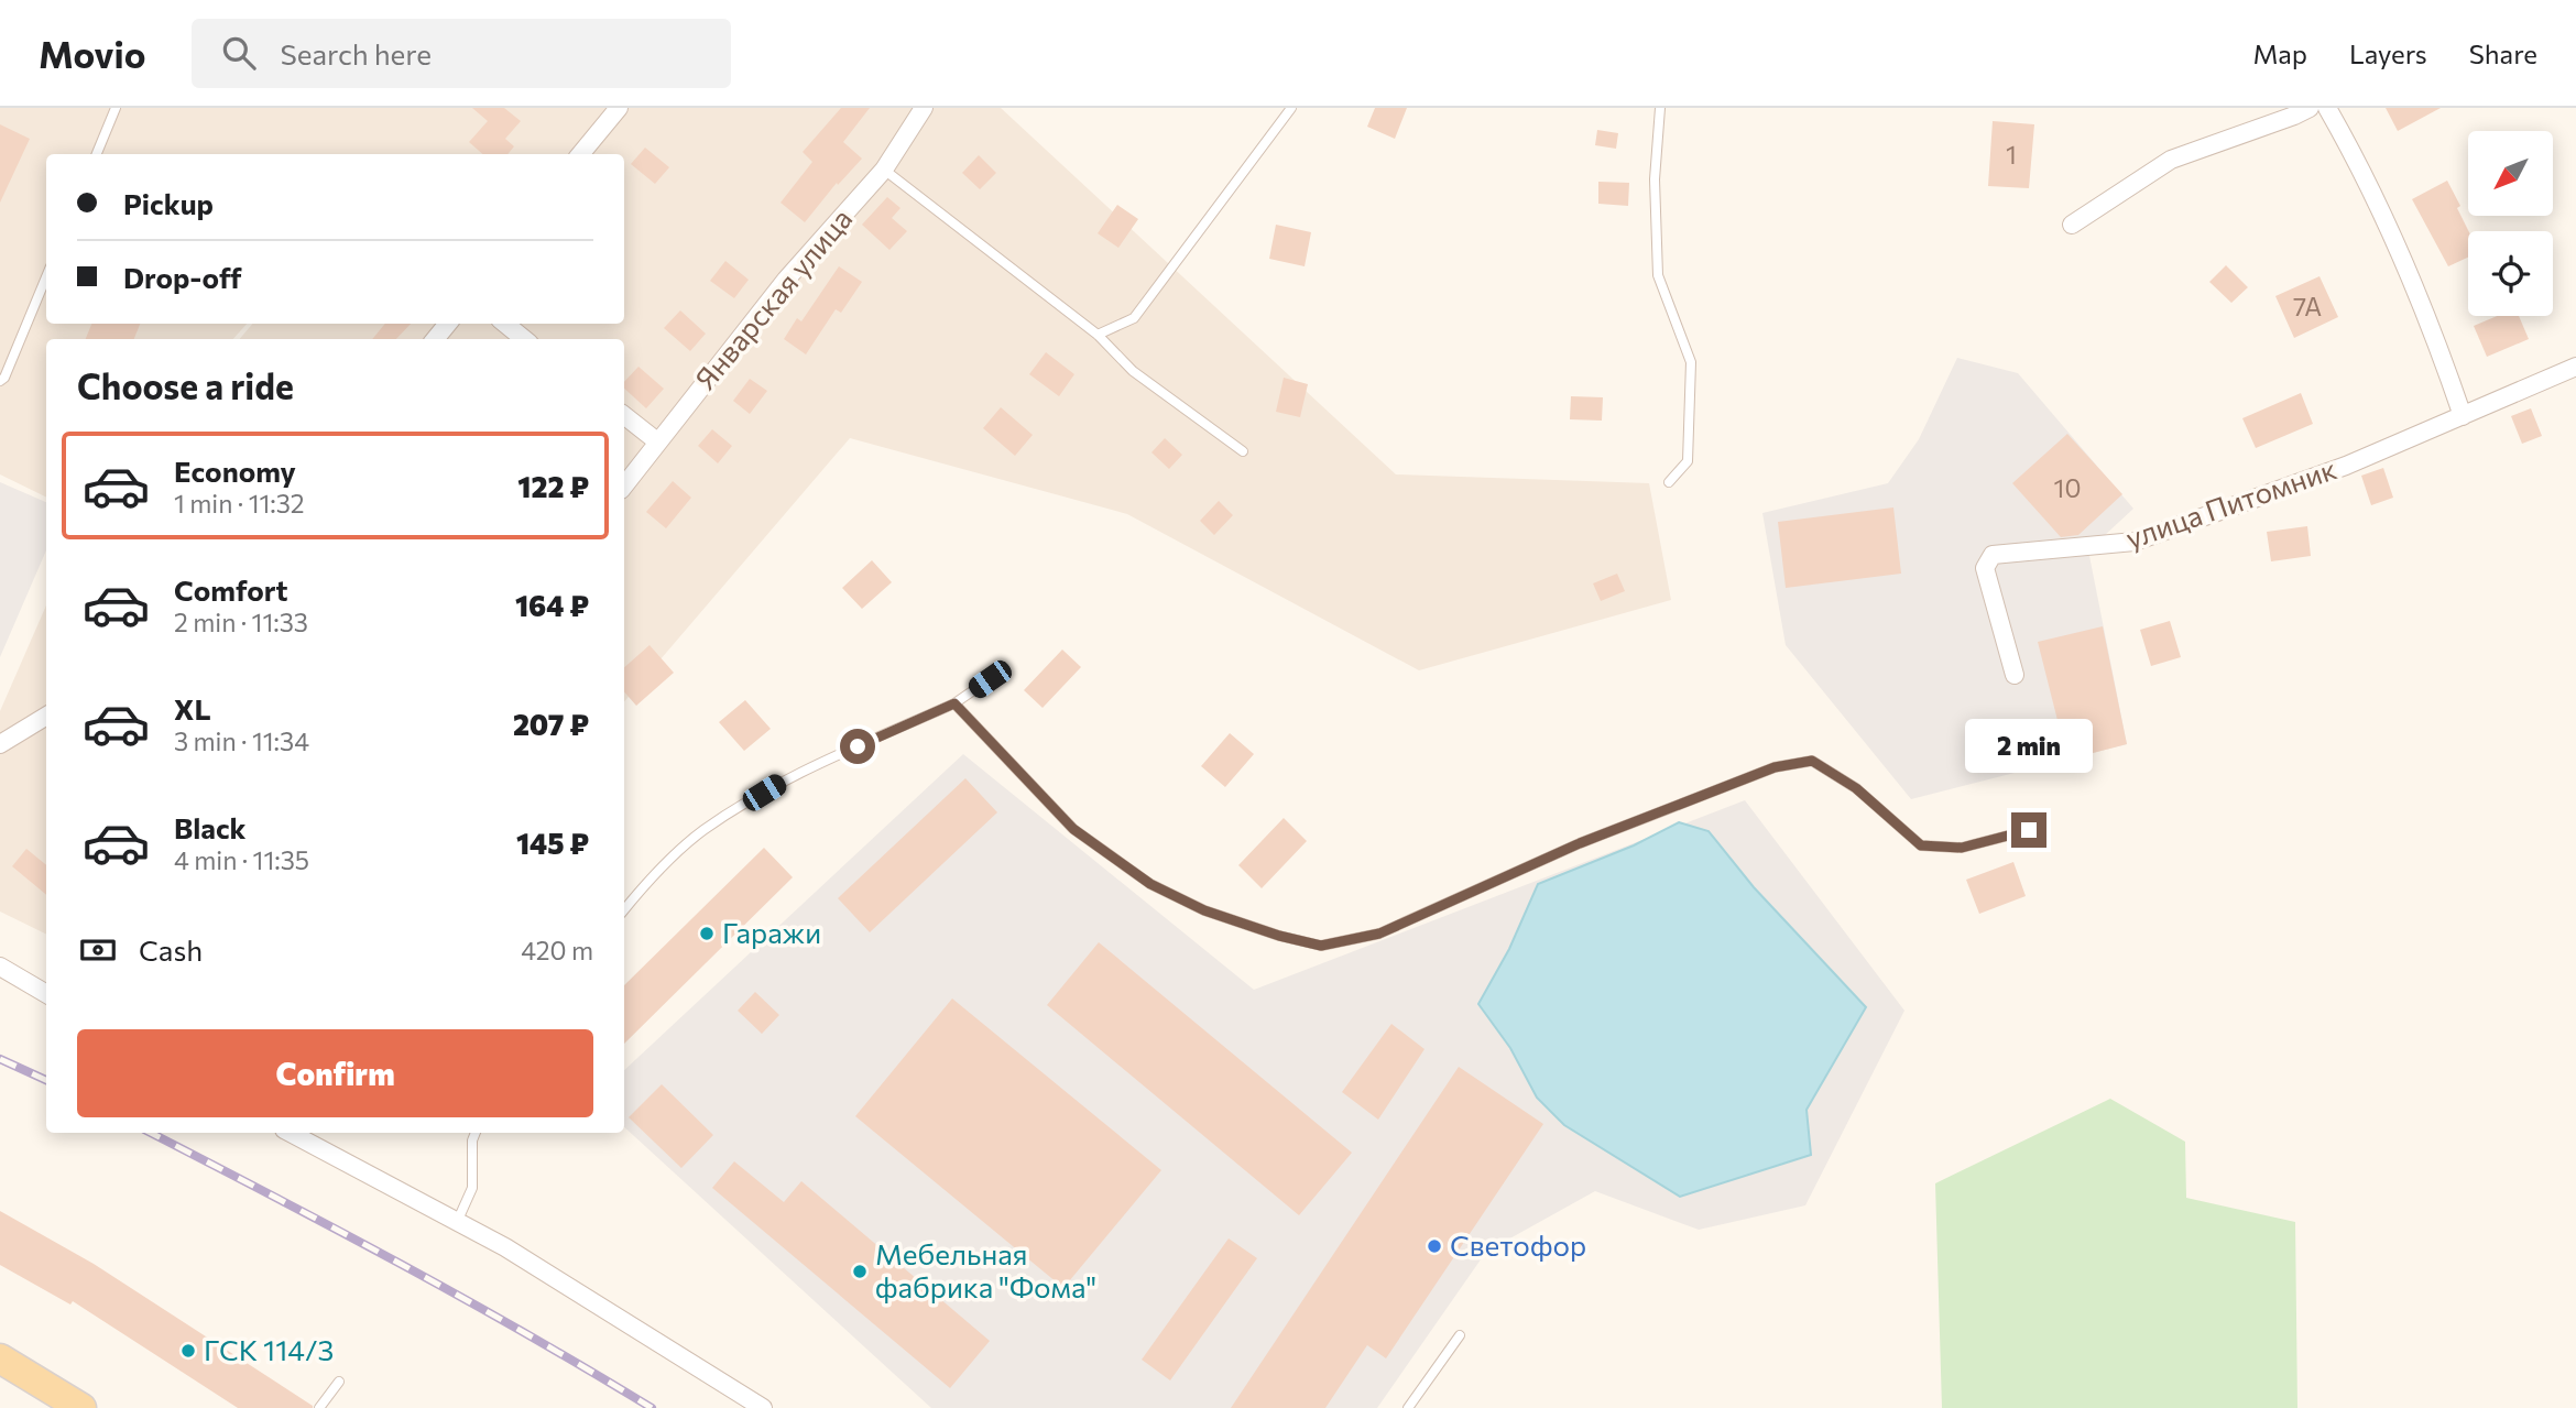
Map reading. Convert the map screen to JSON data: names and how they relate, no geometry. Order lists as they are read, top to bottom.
{
  "streets": {
    "street": ["Январская улица", "улица Питомник"]
  },
  "places": [
    "Гаражи",
    "Светофор",
    "Мебельная фабрика \"Фома\"",
    "ГСК 114/3"
  ],
  "house_numbers": ["1", "7А", "10"],
  "north": "bottom left",
  "page": {
    "header": "Movio",
    "search": "Search here",
    "nav": ["Map", "Layers", "Share"],
    "banner": ["Pickup", "Drop-off"],
    "heading": "Choose a ride",
    "list": [
      {
        "name": "Economy",
        "note": "1 min · 11:32",
        "value": "122 ₽"
      },
      {
        "name": "Comfort",
        "note": "2 min · 11:33",
        "value": "164 ₽"
      },
      {
        "name": "XL",
        "note": "3 min · 11:34",
        "value": "207 ₽"
      },
      {
        "name": "Black",
        "note": "4 min · 11:35",
        "value": "145 ₽"
      }
    ],
    "bubble": "2 min",
    "pay": ["Cash", "420 m"],
    "buttons": "Confirm"
  }
}
